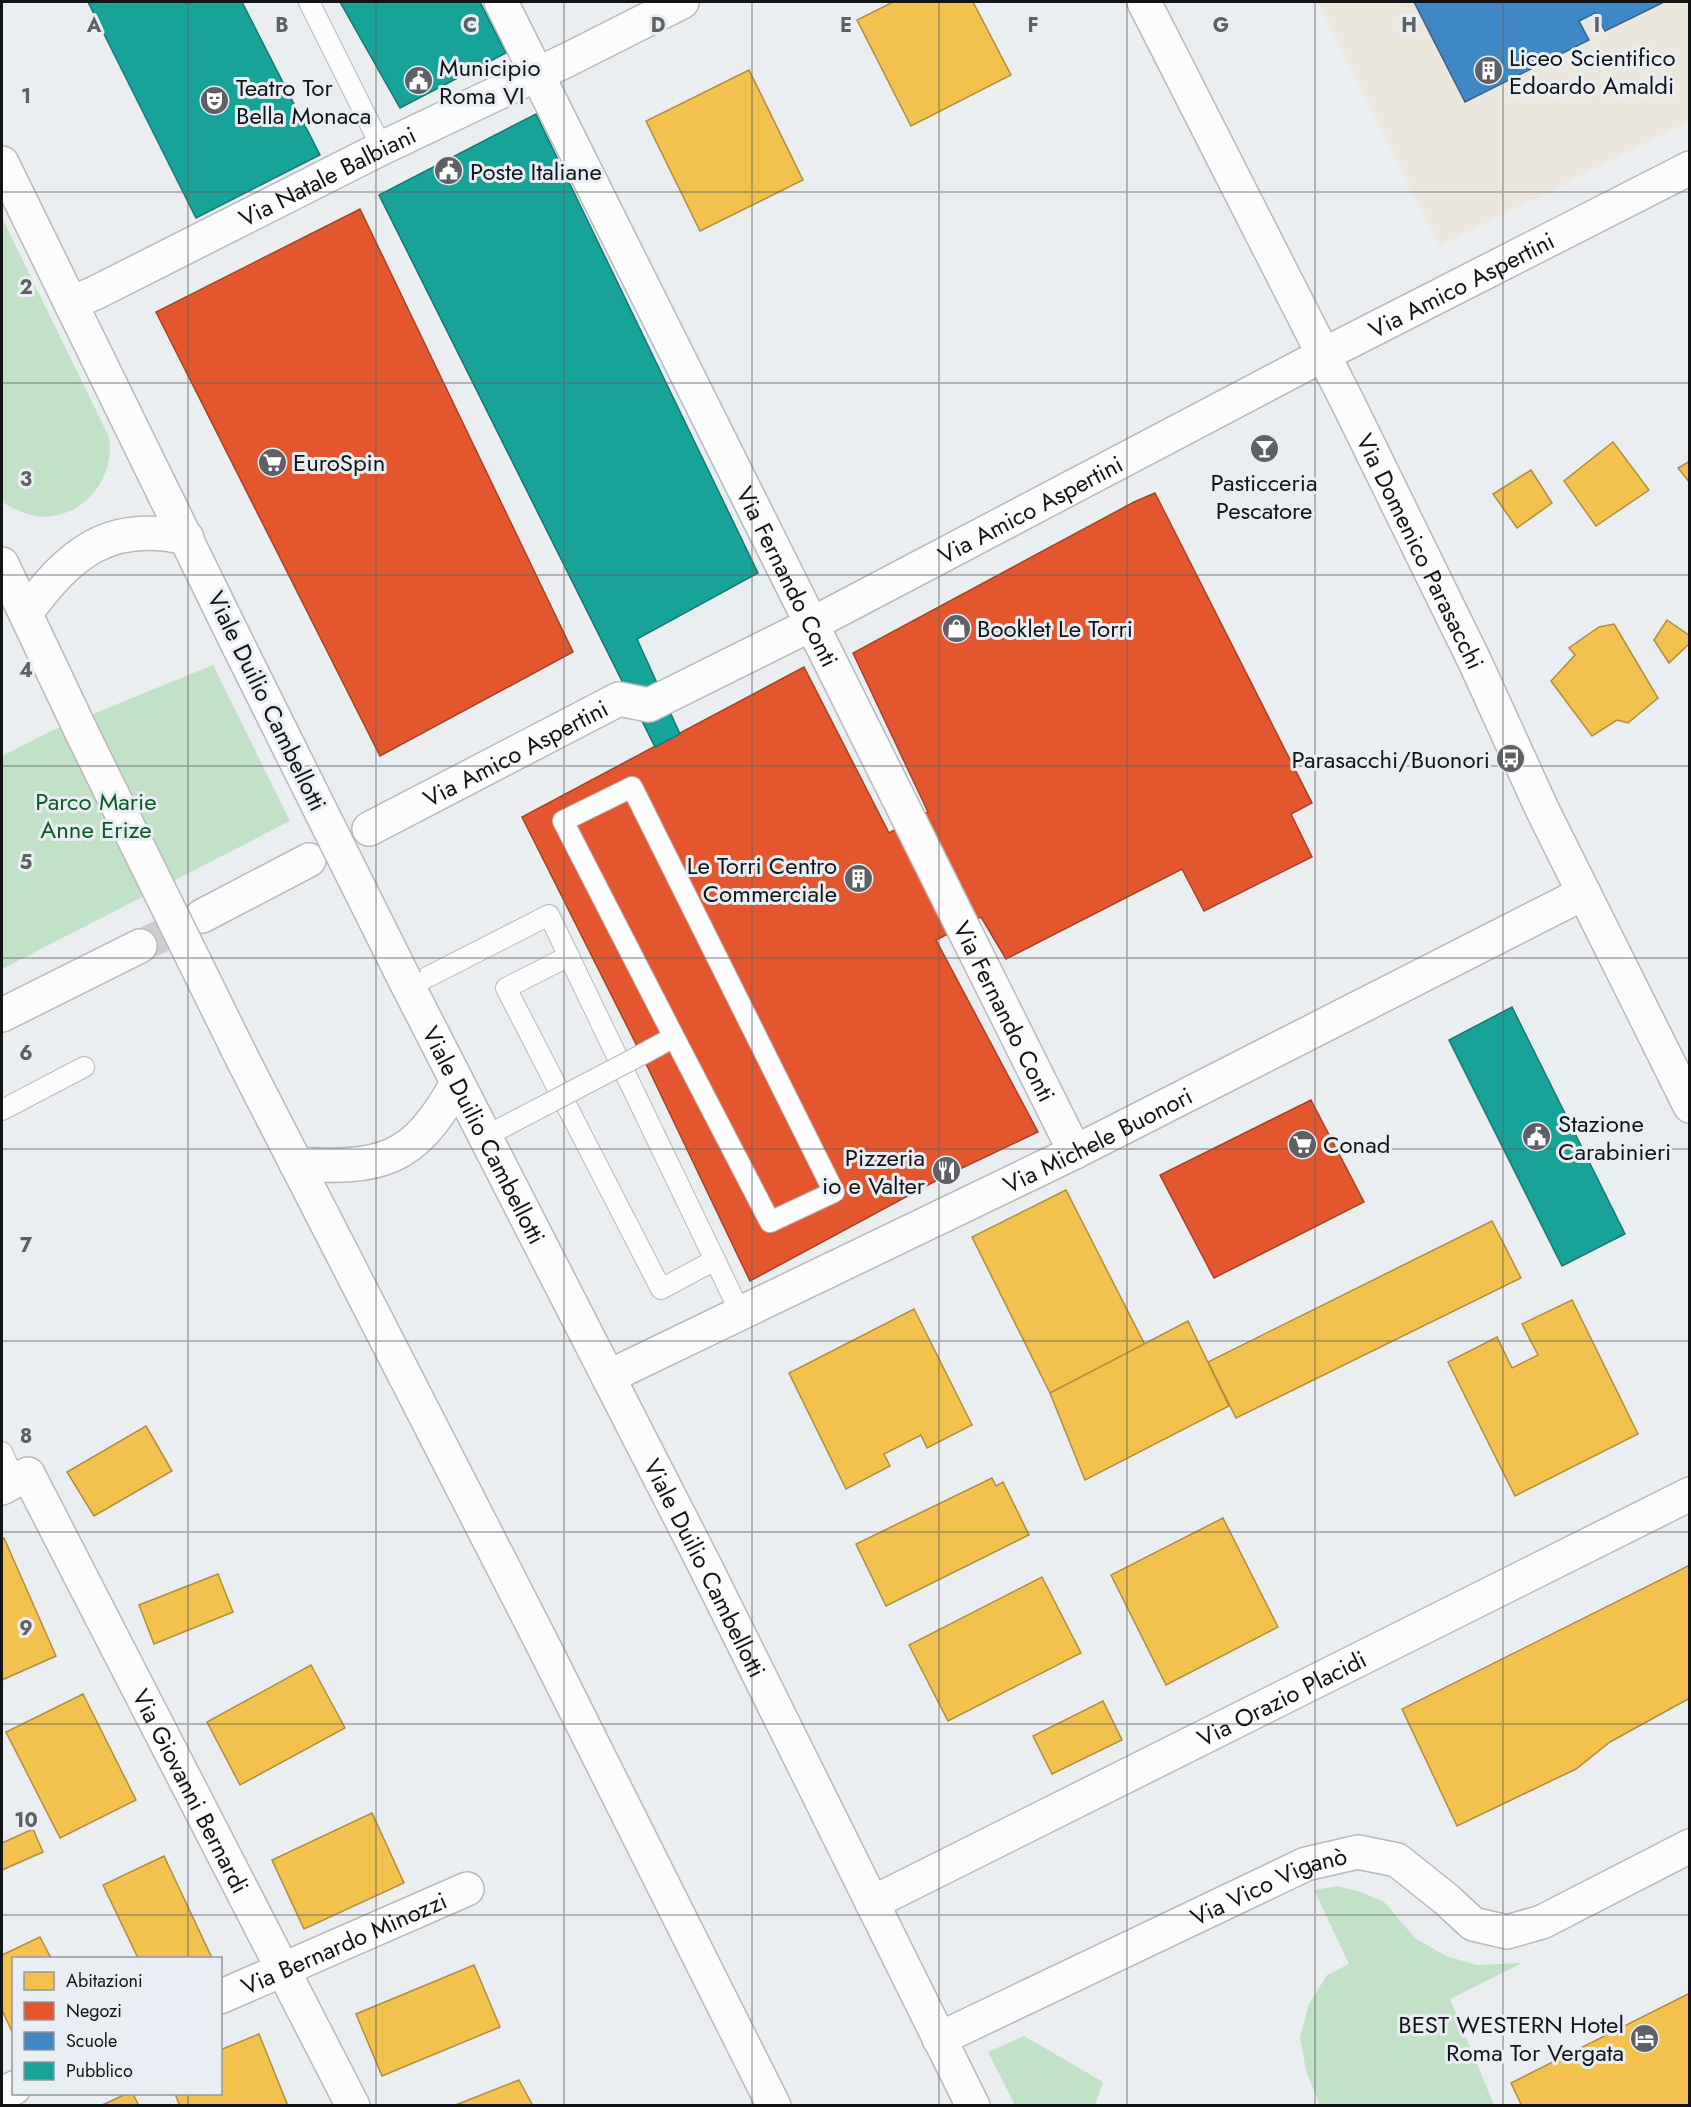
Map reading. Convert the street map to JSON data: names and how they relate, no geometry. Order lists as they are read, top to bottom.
{
  "streets": {
    "street": [
      "Via Natale Balbiani",
      "Via Amico Aspertini",
      "Via Domenico Parasacchi",
      "Via Fernando Conti",
      "Viale Duilio Cambellotti",
      "Via Michele Buonori",
      "Via Orazio Placidi",
      "Via Giovanni Bernardi",
      "Via Vico Viganò",
      "Via Bernardo Minozzi"
    ]
  },
  "crossings": [
    ["Via Natale Balbiani", "Via Fernando Conti"],
    ["Via Natale Balbiani", "Viale Duilio Cambellotti"],
    ["Via Amico Aspertini", "Via Domenico Parasacchi"],
    ["Via Amico Aspertini", "Via Fernando Conti"],
    ["Via Domenico Parasacchi", "Via Michele Buonori"],
    ["Via Fernando Conti", "Via Michele Buonori"],
    ["Viale Duilio Cambellotti", "Via Michele Buonori"],
    ["Viale Duilio Cambellotti", "Via Orazio Placidi"],
    ["Viale Duilio Cambellotti", "Via Vico Viganò"],
    ["Via Giovanni Bernardi", "Via Bernardo Minozzi"]
  ],
  "parks": ["Parco Marie Anne Erize"],
  "places": {
    "building": ["Liceo Scientifico Edoardo Amaldi", "Le Torri Centro Commerciale"],
    "public building": ["Municipio Roma VI", "Poste Italiane", "Stazione Carabinieri"],
    "theatre": ["Teatro Tor Bella Monaca"],
    "bar": ["Pasticceria Pescatore"],
    "supermarket": ["EuroSpin", "Conad"],
    "shop": ["Booklet Le Torri"],
    "bus stop": ["Parasacchi/Buonori"],
    "restaurant": ["Pizzeria io e Valter"],
    "hotel": ["BEST WESTERN Hotel Roma Tor Vergata"]
  },
  "legend": [
    "Abitazioni",
    "Negozi",
    "Scuole",
    "Pubblico"
  ],
  "grid": {
    "columns": [
      "A",
      "B",
      "C",
      "D",
      "E",
      "F",
      "G",
      "H",
      "I"
    ],
    "rows": [
      "1",
      "2",
      "3",
      "4",
      "5",
      "6",
      "7",
      "8",
      "9",
      "10"
    ]
  }
}
